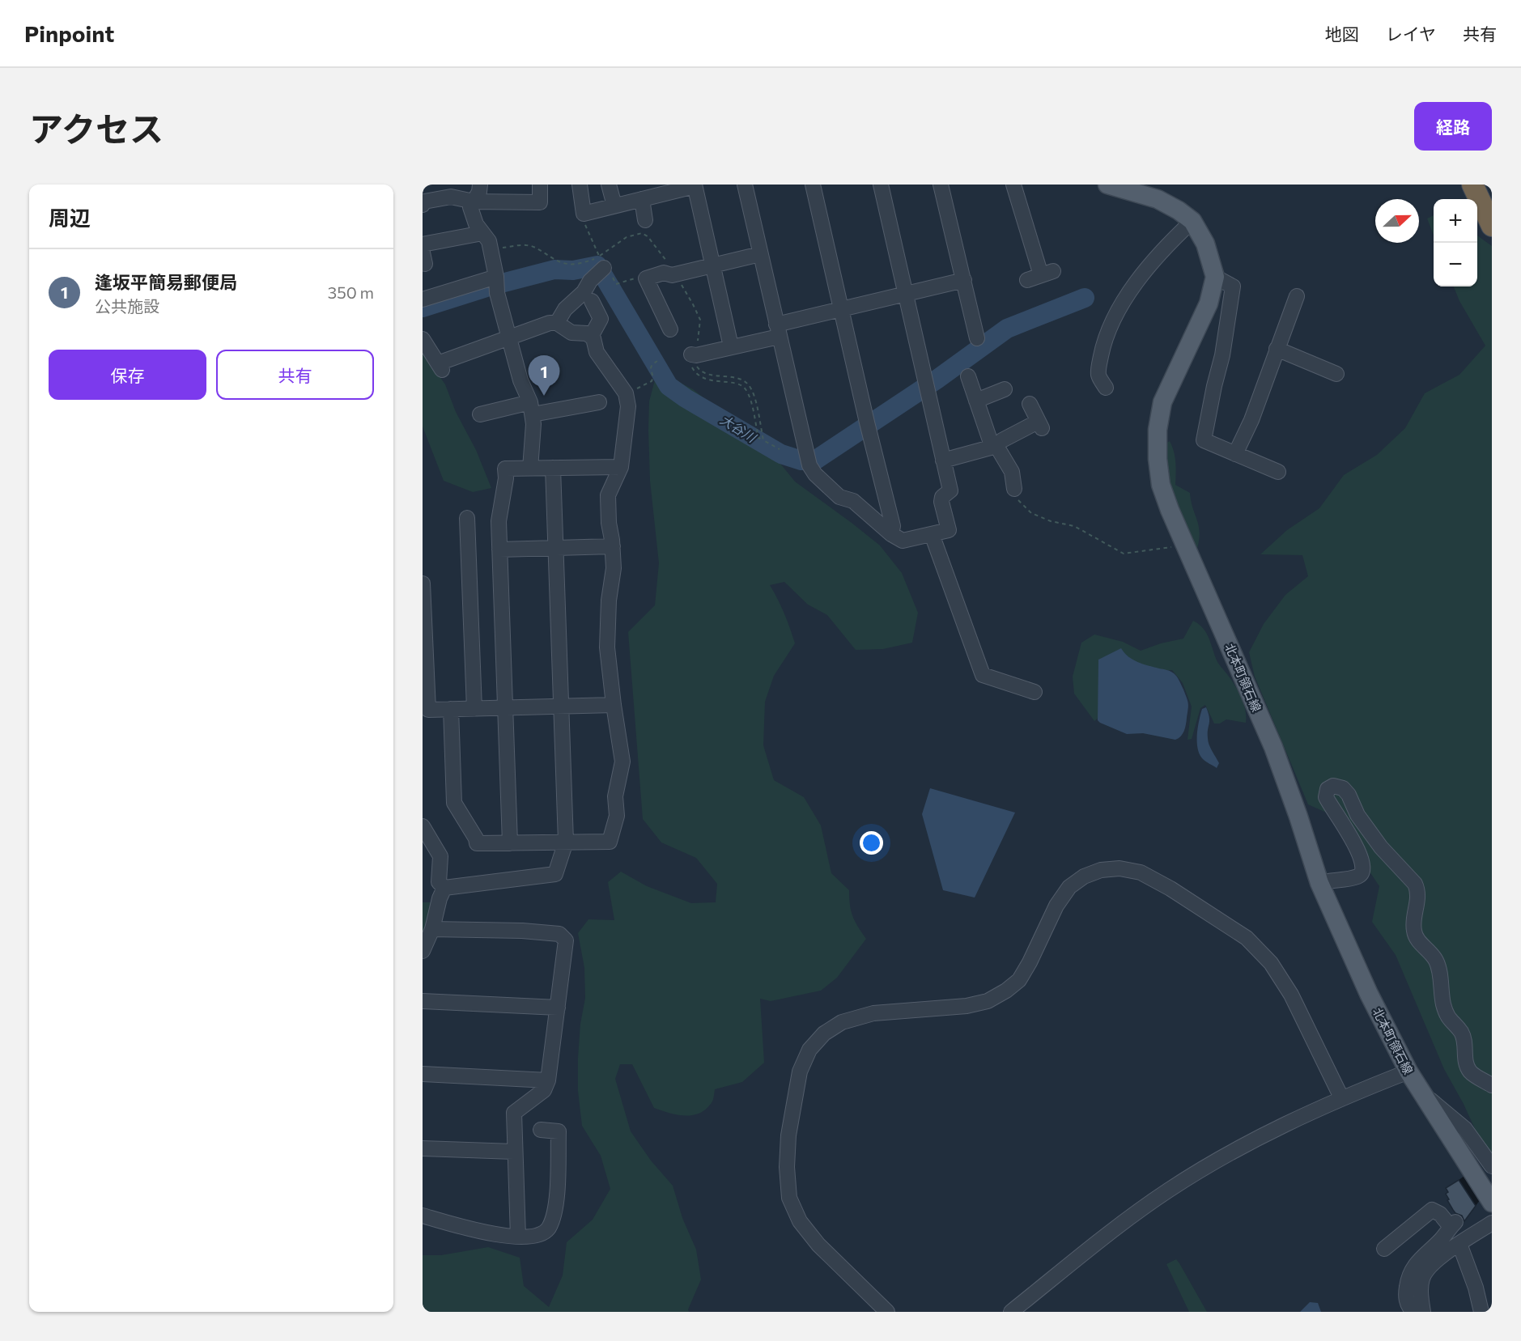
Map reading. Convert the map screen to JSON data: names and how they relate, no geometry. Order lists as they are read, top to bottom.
{
  "streets": {
    "main road": ["北本町領石線"]
  },
  "water": ["大谷川"],
  "north": "right",
  "page": {
    "header": "Pinpoint",
    "nav": ["地図", "レイヤ", "共有"],
    "title": "アクセス",
    "buttons": [
      "経路",
      ["保存", "共有"]
    ],
    "heading": "周辺",
    "map_buttons": ["+", "−"],
    "list": [
      {
        "mark": "1",
        "name": "逢坂平簡易郵便局",
        "note": "公共施設",
        "value": "350 m"
      }
    ],
    "pins": "1"
  }
}
